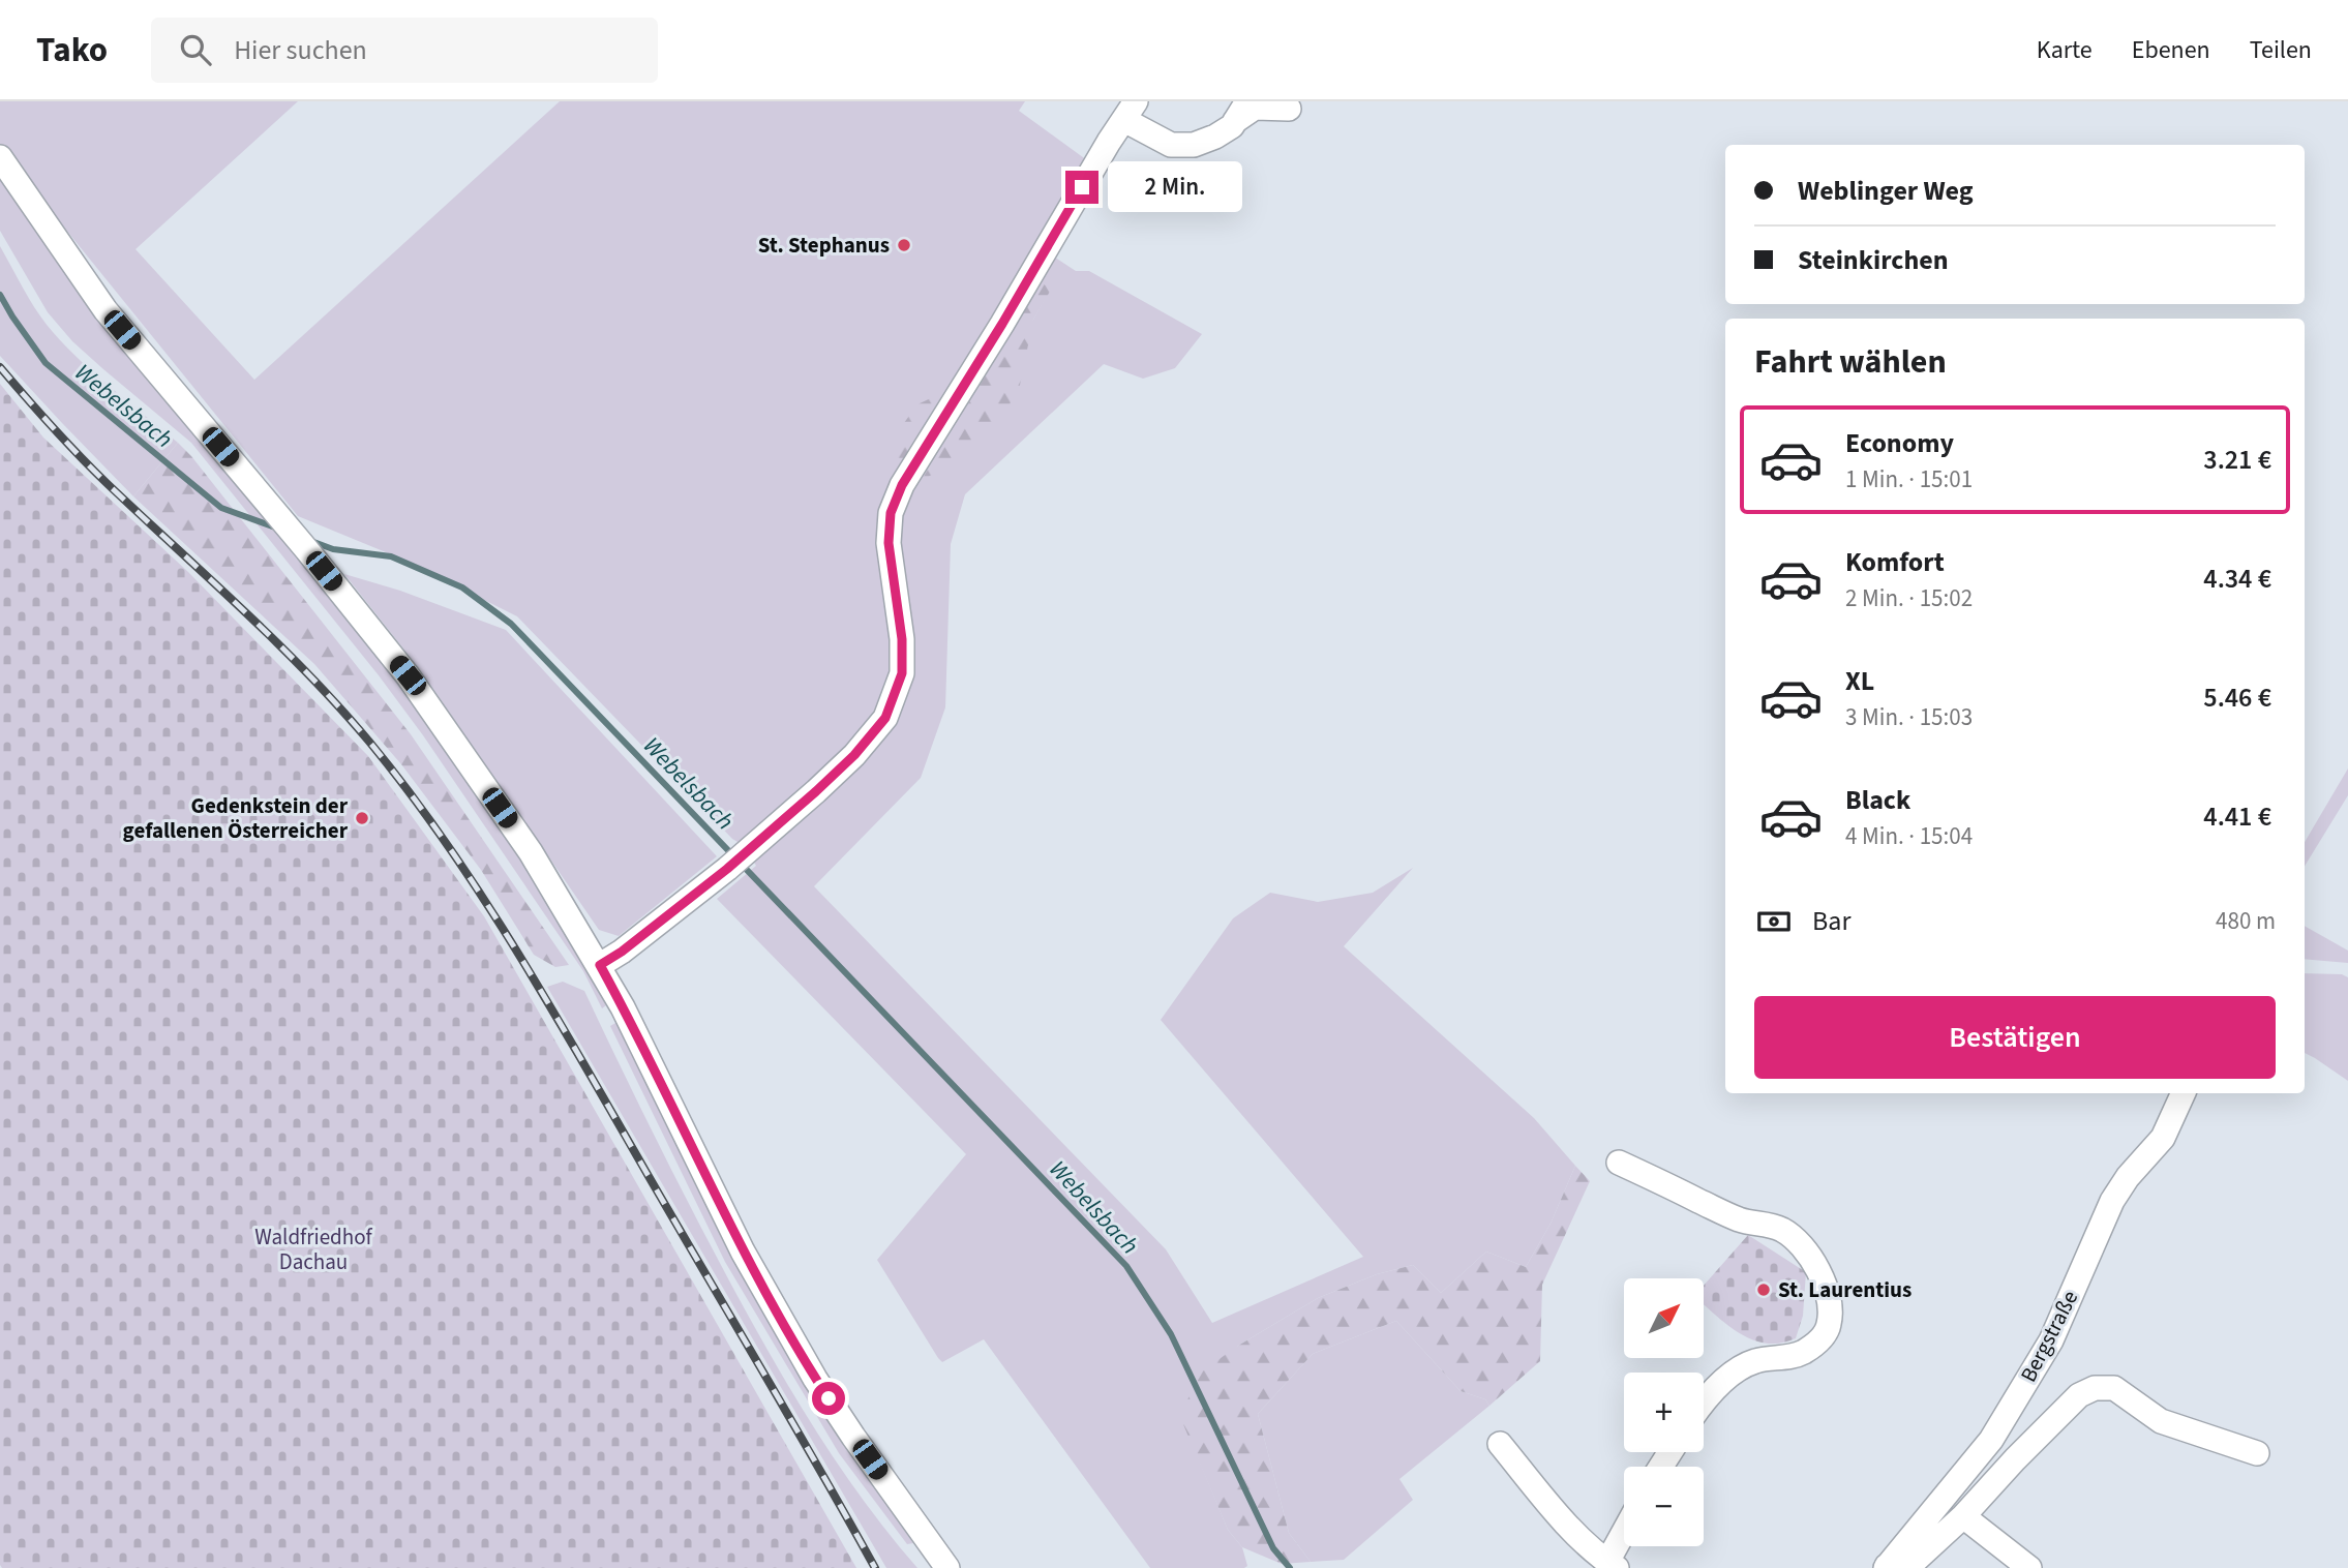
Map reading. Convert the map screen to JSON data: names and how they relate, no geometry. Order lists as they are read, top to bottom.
{
  "streets": {
    "street": ["Bergstraße"]
  },
  "water": ["Webelsbach"],
  "parks": ["Waldfriedhof Dachau"],
  "places": ["St. Stephanus", "Gedenkstein der gefallenen Österreicher", "St. Laurentius"],
  "north": "top right",
  "page": {
    "header": "Tako",
    "search": "Hier suchen",
    "nav": ["Karte", "Ebenen", "Teilen"],
    "banner": ["Weblinger Weg", "Steinkirchen"],
    "bubble": "2 Min.",
    "heading": "Fahrt wählen",
    "list": [
      {
        "name": "Economy",
        "note": "1 Min. · 15:01",
        "value": "3.21 €"
      },
      {
        "name": "Komfort",
        "note": "2 Min. · 15:02",
        "value": "4.34 €"
      },
      {
        "name": "XL",
        "note": "3 Min. · 15:03",
        "value": "5.46 €"
      },
      {
        "name": "Black",
        "note": "4 Min. · 15:04",
        "value": "4.41 €"
      }
    ],
    "pay": ["Bar", "480 m"],
    "buttons": "Bestätigen",
    "map_buttons": ["+", "−"]
  }
}
